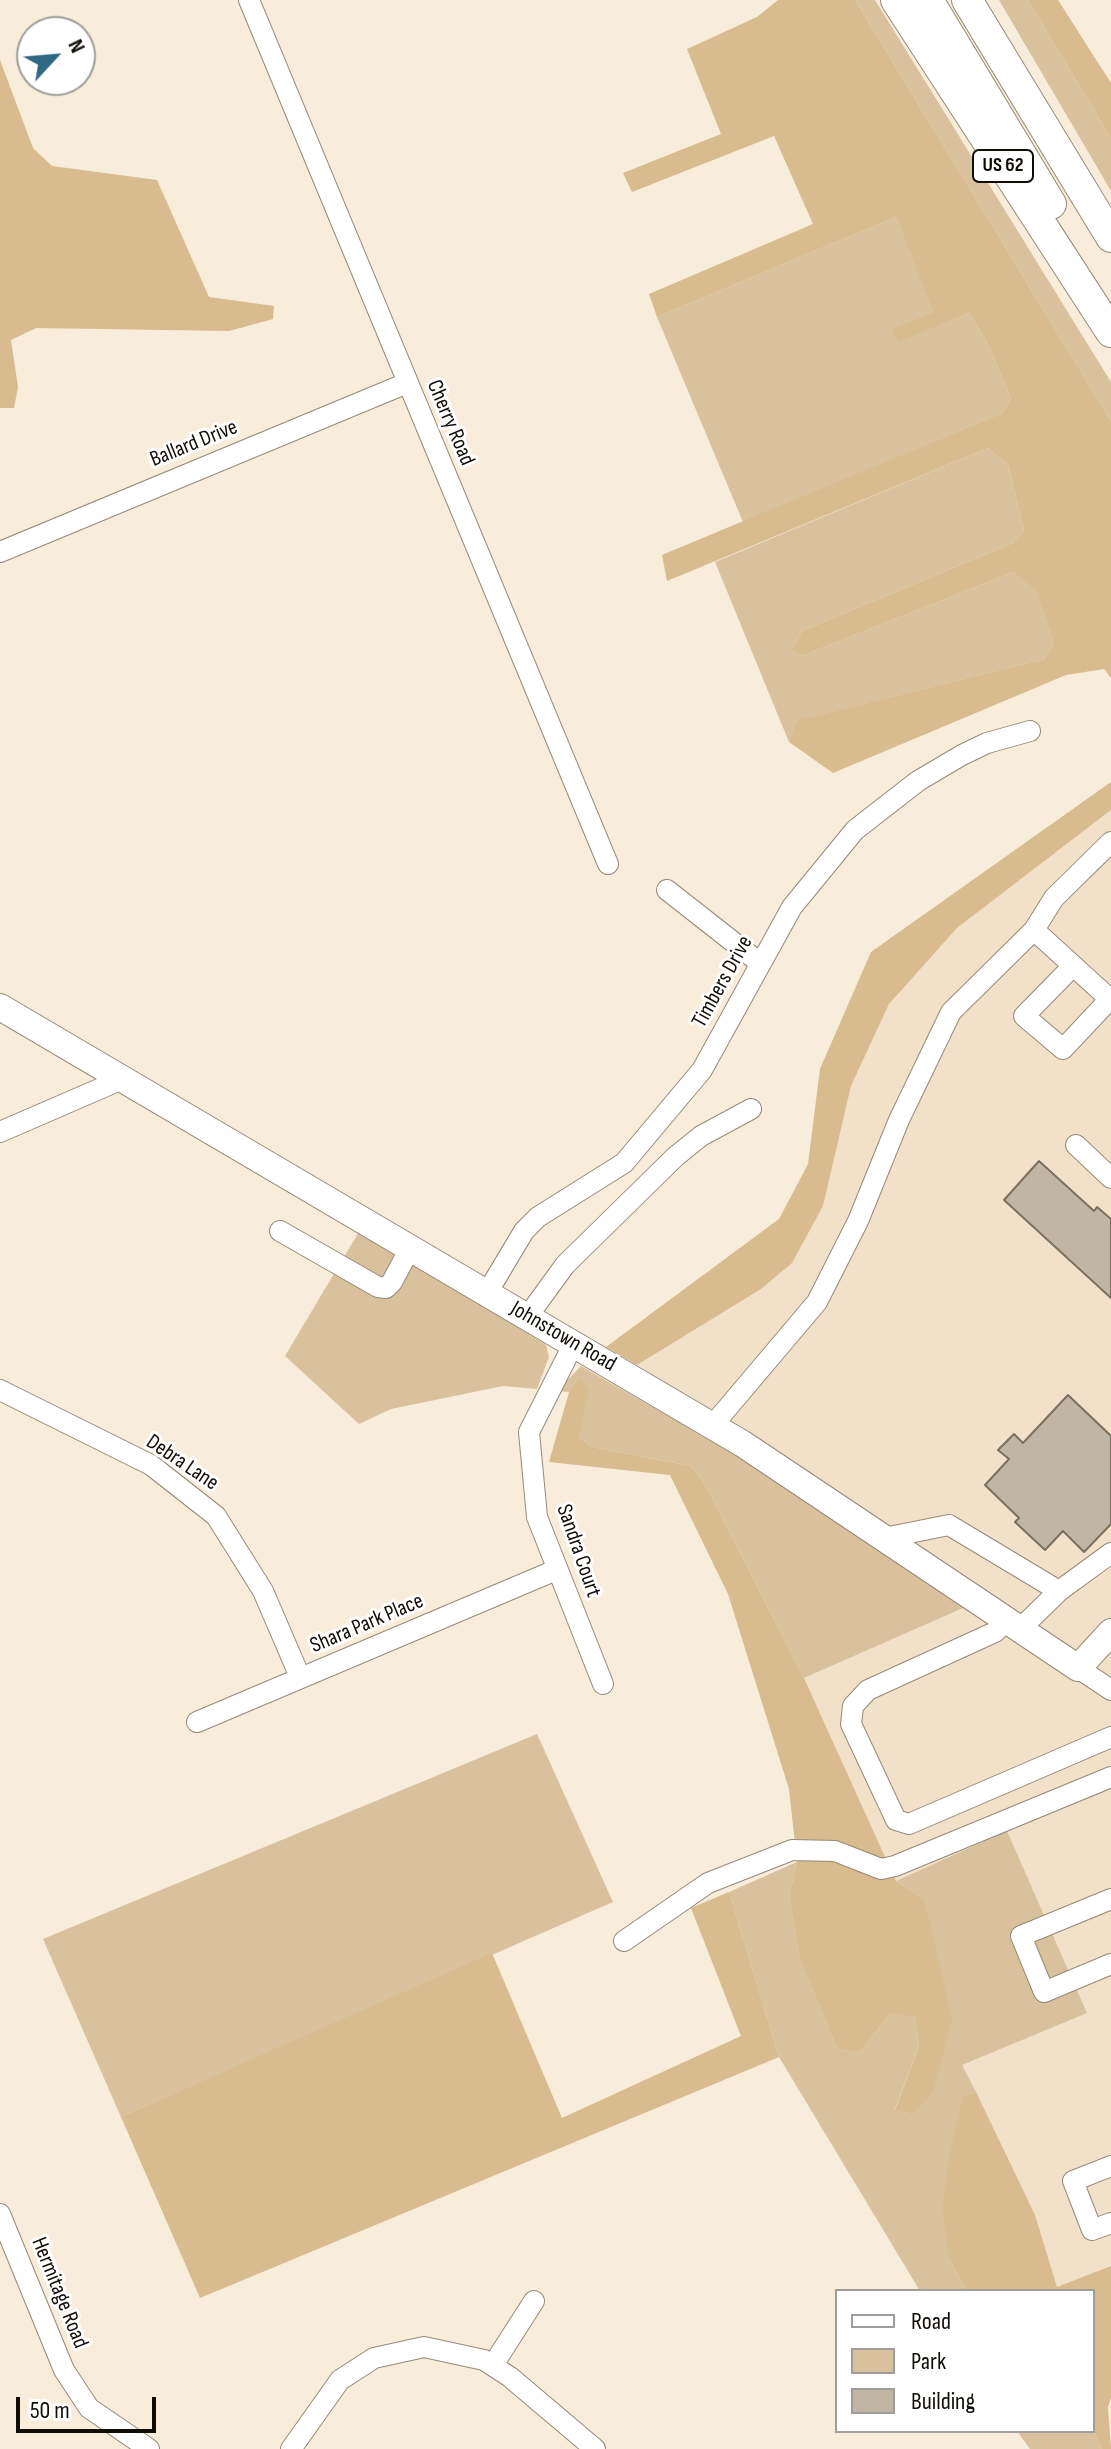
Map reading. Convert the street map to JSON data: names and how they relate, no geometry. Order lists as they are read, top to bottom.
{
  "streets": {
    "highway": ["US 62"],
    "main road": ["Johnstown Road"],
    "street": [
      "Cherry Road",
      "Ballard Drive",
      "Timbers Drive",
      "Debra Lane",
      "Sandra Court",
      "Shara Park Place",
      "Hermitage Road"
    ]
  },
  "crossings": [
    ["Cherry Road", "Ballard Drive"],
    ["Timbers Drive", "Johnstown Road"],
    ["Johnstown Road", "Sandra Court"],
    ["Debra Lane", "Shara Park Place"],
    ["Sandra Court", "Shara Park Place"]
  ],
  "legend": ["Road", "Park", "Building"],
  "scale_bar": "50 m",
  "north": "top right"
}
